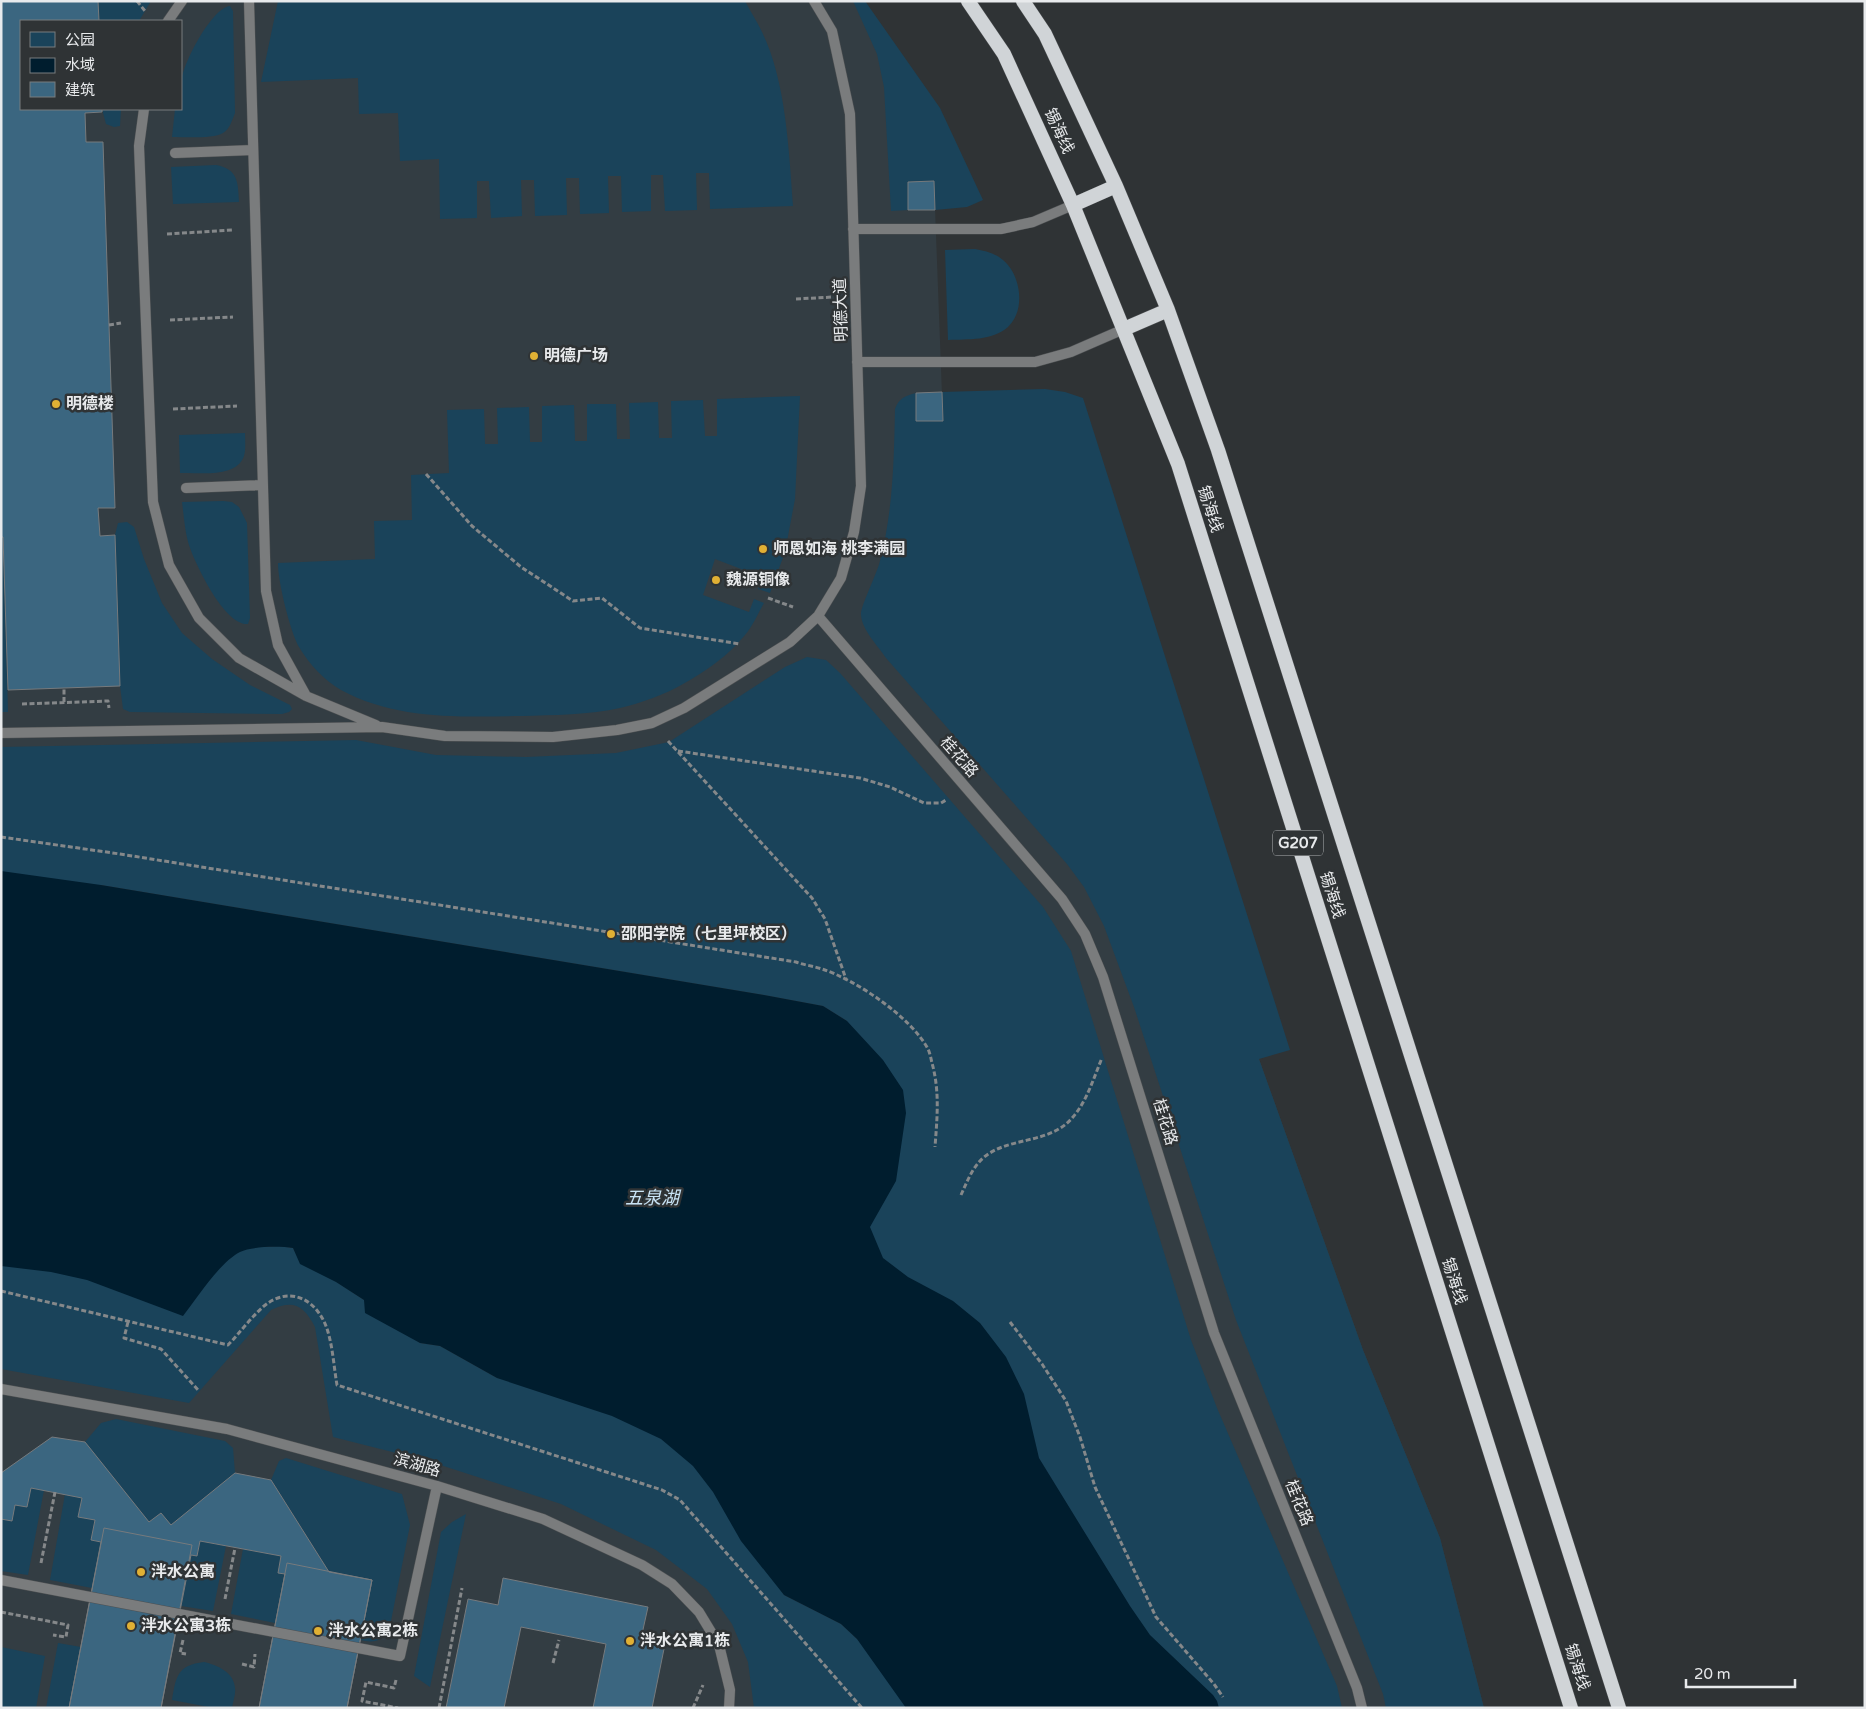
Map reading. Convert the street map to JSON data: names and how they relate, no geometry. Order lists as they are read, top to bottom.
{
  "streets": {
    "highway": ["锡海线", "G207"],
    "lane": ["明德大道", "桂花路", "滨湖路"]
  },
  "crossings": [
    ["明德大道", "桂花路"]
  ],
  "water": ["五泉湖"],
  "places": [
    "明德广场",
    "明德楼",
    "师恩如海 桃李满园",
    "魏源铜像",
    "邵阳学院（七里坪校区）",
    "泮水公寓",
    "泮水公寓3栋",
    "泮水公寓2栋",
    "泮水公寓1栋"
  ],
  "legend": ["公园", "水域", "建筑"],
  "scale_bar": "20 m"
}
